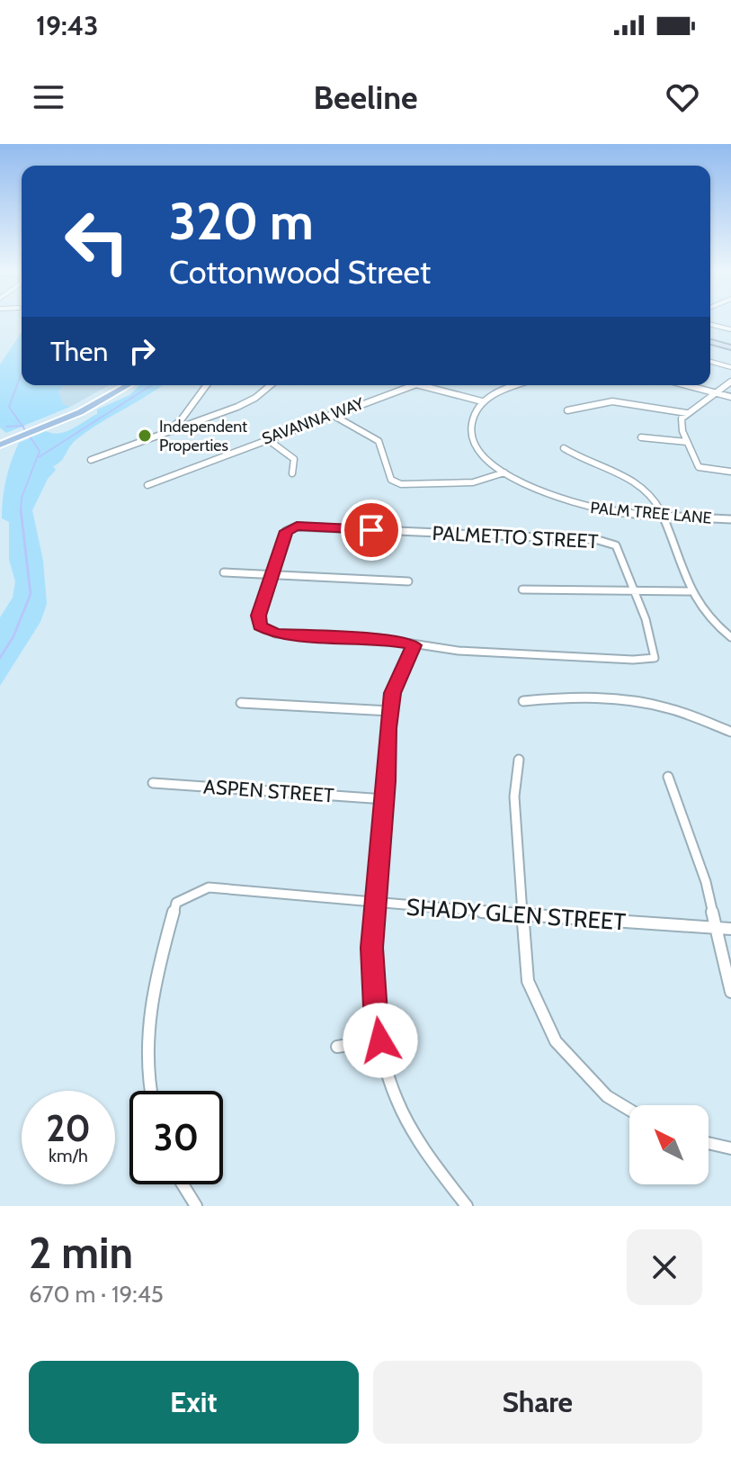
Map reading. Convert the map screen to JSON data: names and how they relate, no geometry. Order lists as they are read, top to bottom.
{
  "streets": {
    "street": [
      "SAVANNA WAY",
      "PALM TREE LANE",
      "PALMETTO STREET",
      "ASPEN STREET",
      "SHADY GLEN STREET"
    ]
  },
  "crossings": [
    ["SAVANNA WAY", "PALM TREE LANE"]
  ],
  "places": ["Independent Properties"],
  "north": "top left",
  "page": {
    "status": "19:43",
    "header": "Beeline",
    "turn": ["320 m", "Cottonwood Street"],
    "then": "Then",
    "speed": "20 km/h",
    "limit": "30",
    "heading": ["2 min", "670 m · 19:45"],
    "buttons": ["Exit", "Share"]
  }
}
